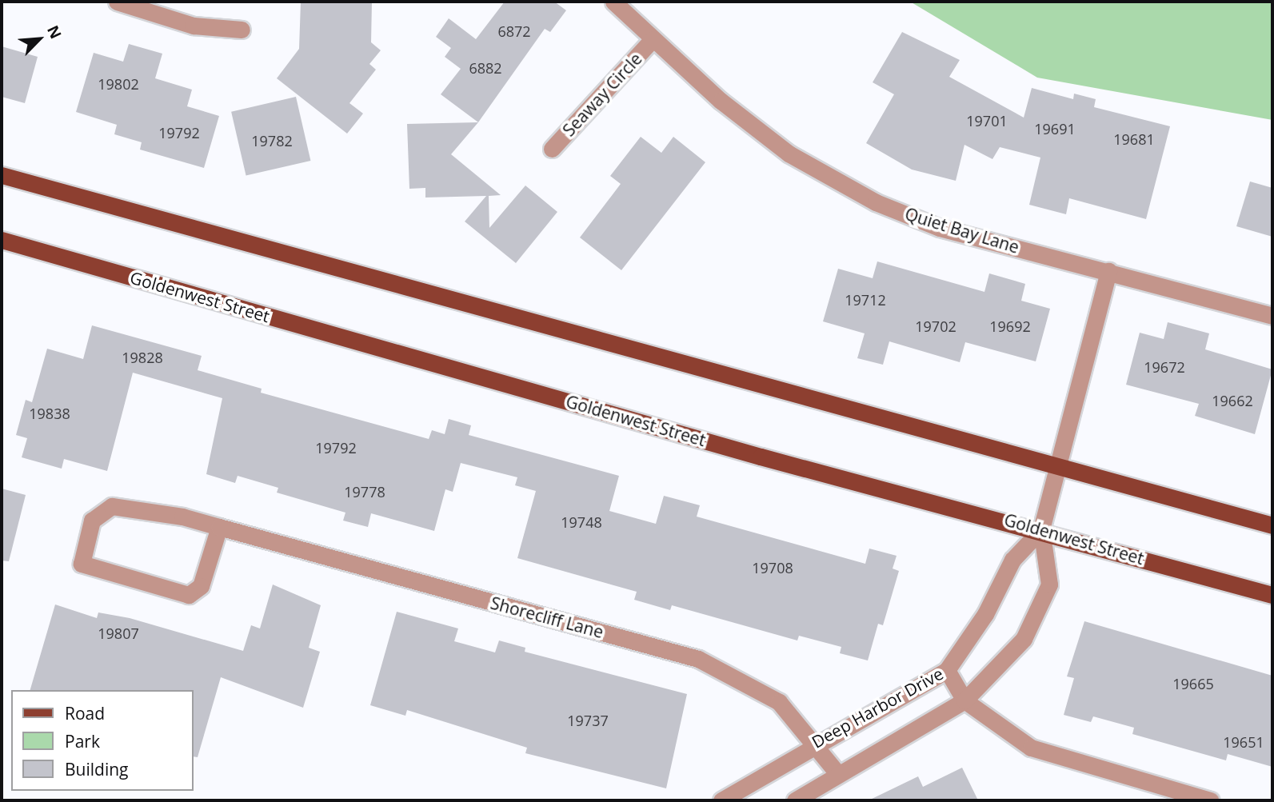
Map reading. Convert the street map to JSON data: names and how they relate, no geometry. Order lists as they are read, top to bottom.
{
  "streets": {
    "main road": ["Goldenwest Street"],
    "street": [
      "Seaway Circle",
      "Quiet Bay Lane",
      "Shorecliff Lane",
      "Deep Harbor Drive"
    ]
  },
  "crossings": [
    ["Seaway Circle", "Quiet Bay Lane"],
    ["Quiet Bay Lane", "Deep Harbor Drive"],
    ["Goldenwest Street", "Deep Harbor Drive"],
    ["Shorecliff Lane", "Deep Harbor Drive"]
  ],
  "house_numbers": [
    "6872",
    "6882",
    "19802",
    "19701",
    "19691",
    "19792",
    "19681",
    "19782",
    "19712",
    "19702",
    "19692",
    "19828",
    "19672",
    "19662",
    "19838",
    "19792",
    "19778",
    "19748",
    "19708",
    "19807",
    "19665",
    "19737",
    "19651"
  ],
  "legend": ["Road", "Park", "Building"],
  "north": "top right"
}
